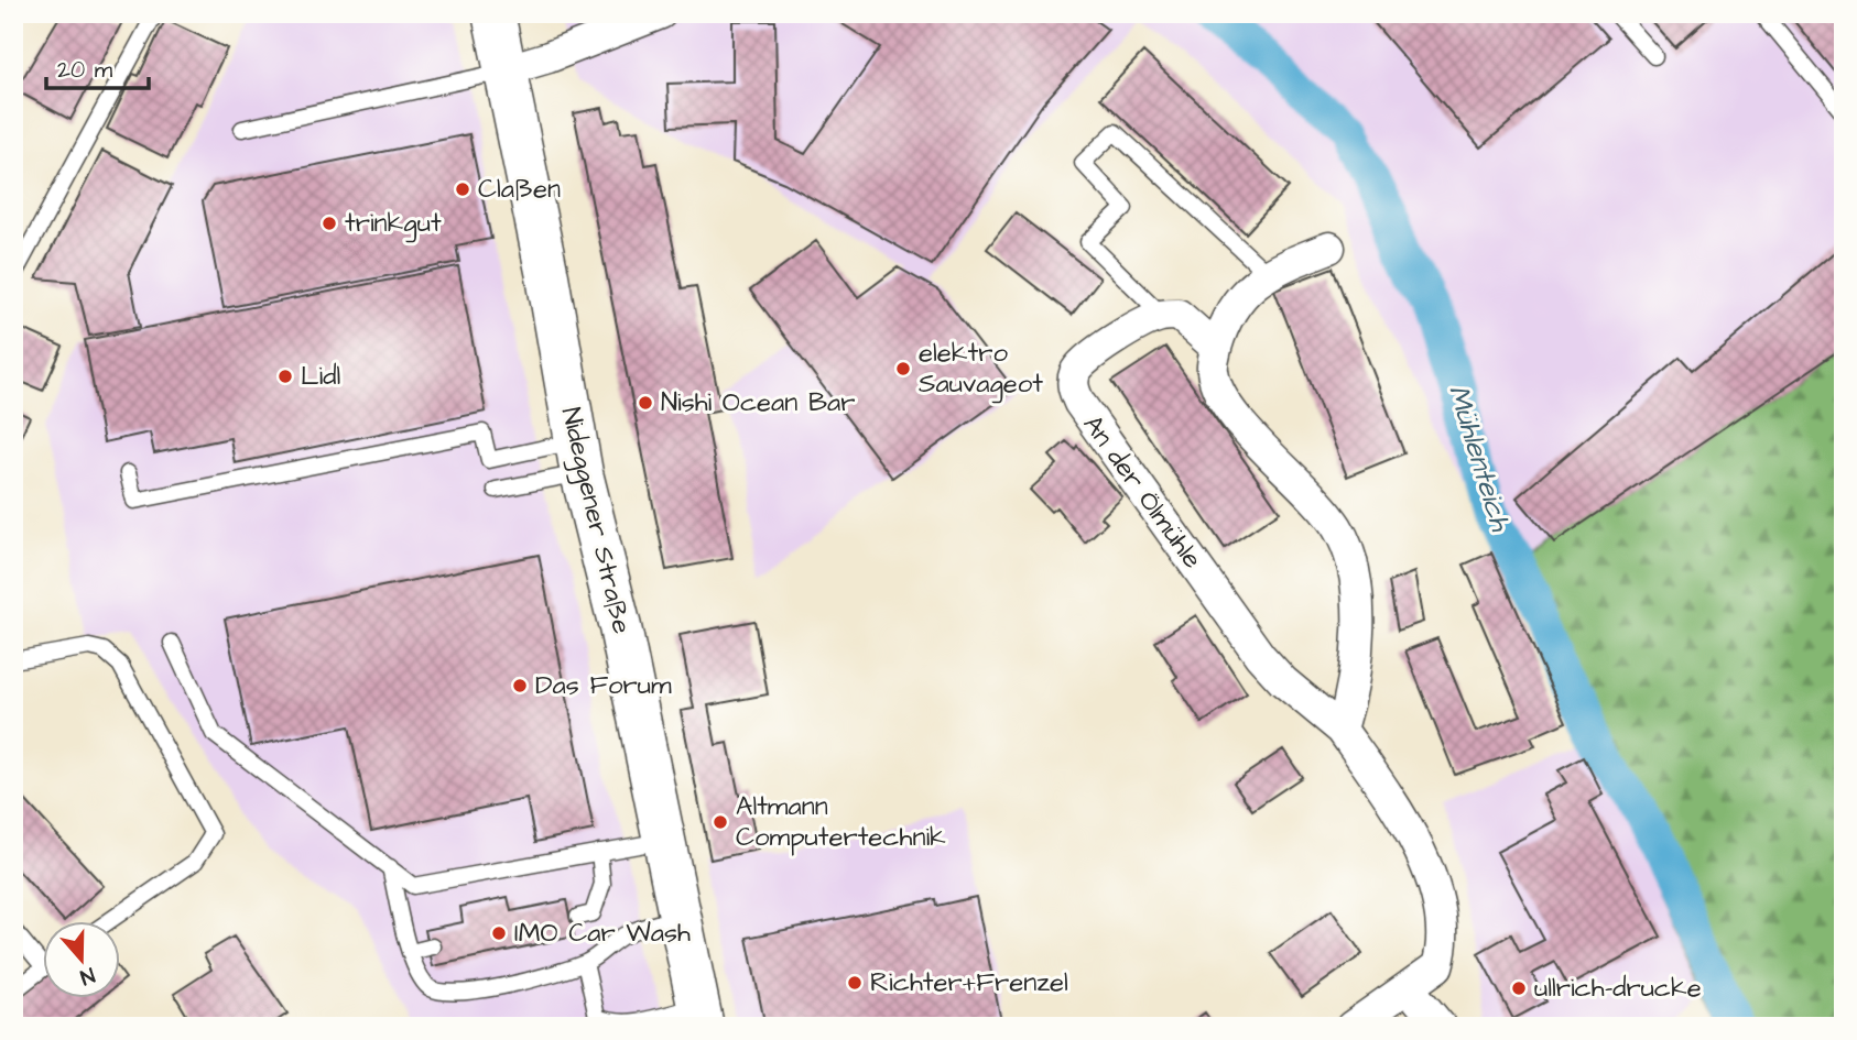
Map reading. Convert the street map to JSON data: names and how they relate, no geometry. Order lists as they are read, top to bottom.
{
  "streets": {
    "main road": ["Nideggener Straße"],
    "street": ["An der Ölmühle"]
  },
  "water": ["Mühlenteich"],
  "places": [
    "Claßen",
    "trinkgut",
    "elektro Sauvageot",
    "Lidl",
    "Nishi Ocean Bar",
    "Das Forum",
    "Altmann Computertechnik",
    "IMO Car Wash",
    "Richter+Frenzel",
    "ullrich-drucke"
  ],
  "scale_bar": "20 m",
  "north": "bottom"
}
